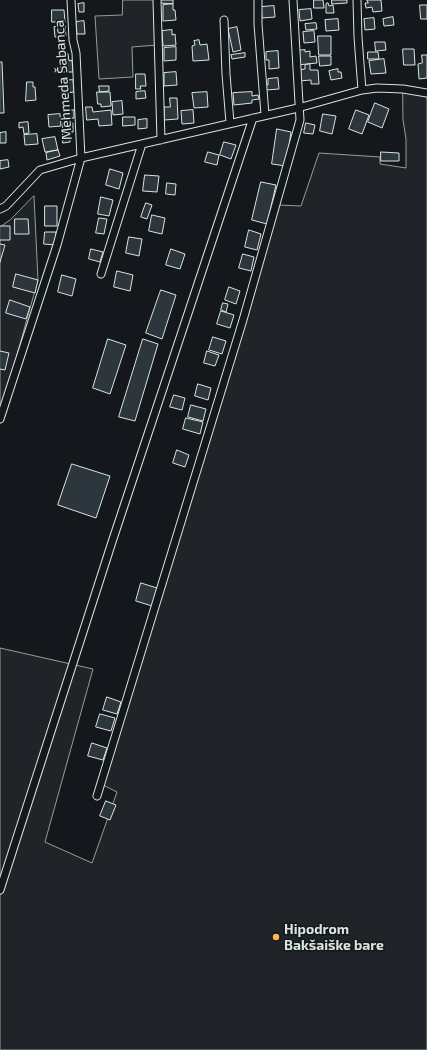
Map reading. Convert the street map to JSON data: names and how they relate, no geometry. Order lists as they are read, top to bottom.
{
  "streets": {
    "street": ["Mehmeda Šabanca"]
  },
  "places": ["Hipodrom Bakšaiške bare"]
}
